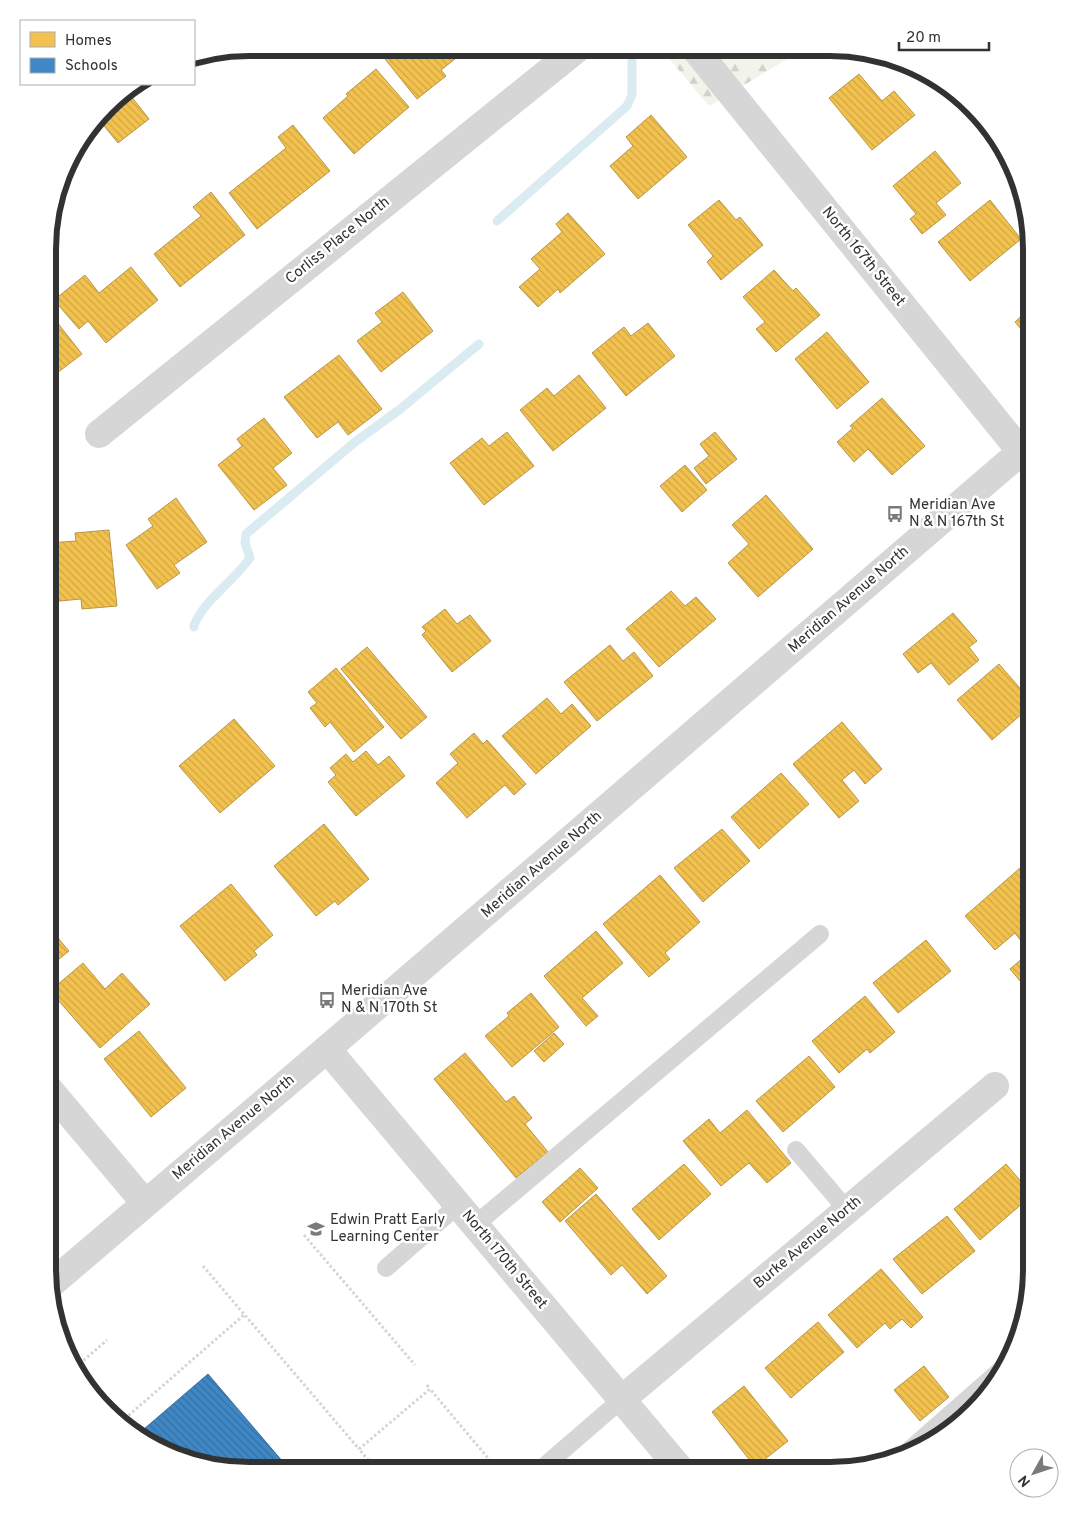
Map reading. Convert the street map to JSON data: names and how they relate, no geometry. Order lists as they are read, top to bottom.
{
  "streets": {
    "street": [
      "Corliss Place North",
      "North 167th Street",
      "Meridian Avenue North",
      "Burke Avenue North",
      "North 170th Street"
    ]
  },
  "crossings": [
    ["Meridian Avenue North", "North 170th Street"],
    ["Burke Avenue North", "North 170th Street"]
  ],
  "places": {
    "bus stop": ["Meridian Ave N & N 167th St", "Meridian Ave N & N 170th St"],
    "school or university": ["Edwin Pratt Early Learning Center"]
  },
  "legend": ["Homes", "Schools"],
  "scale_bar": "20 m",
  "north": "bottom left"
}
